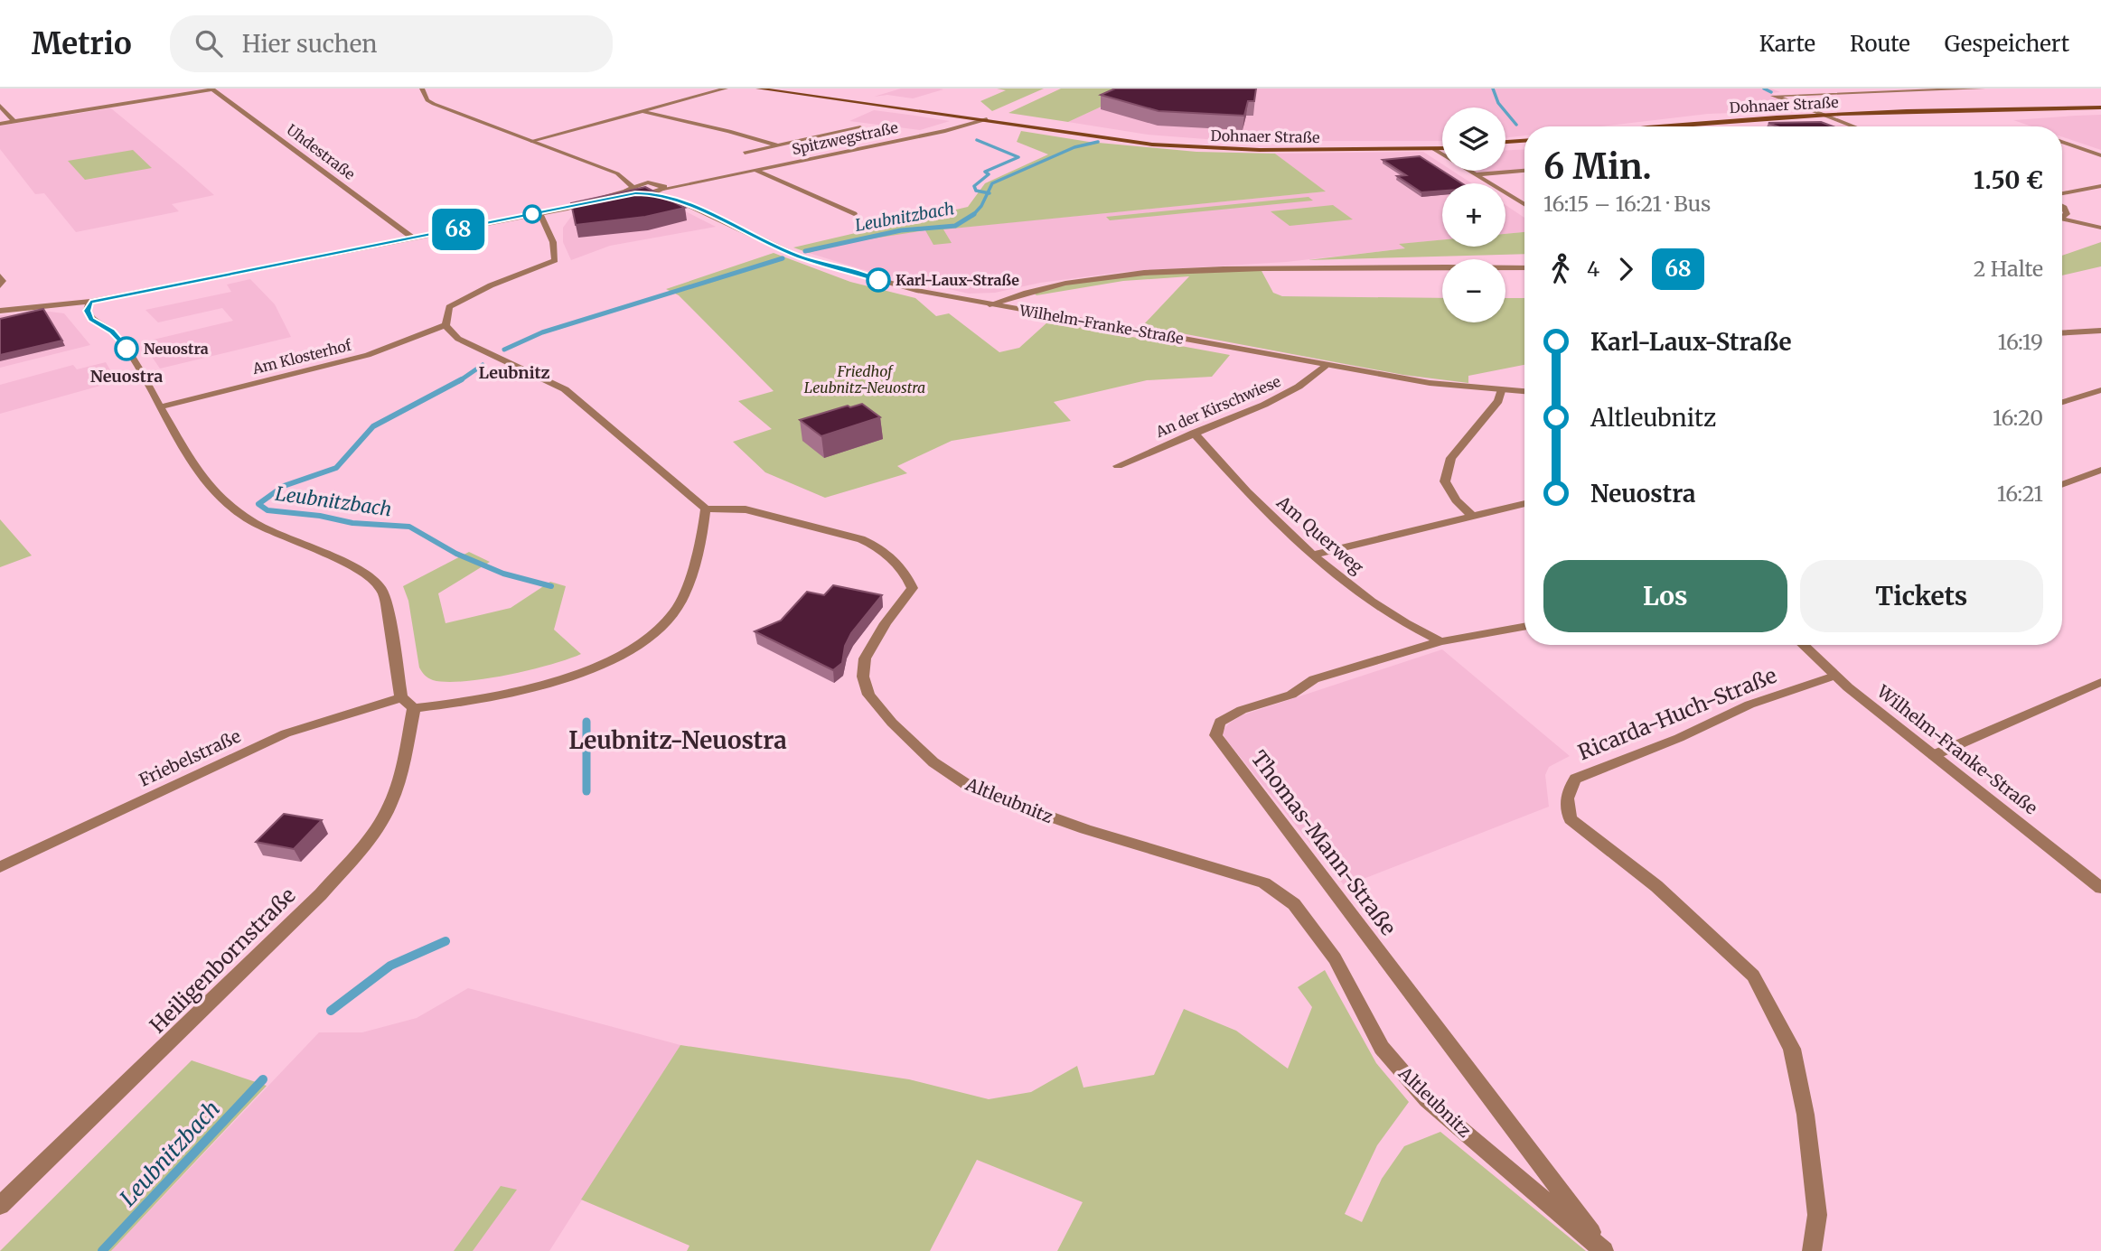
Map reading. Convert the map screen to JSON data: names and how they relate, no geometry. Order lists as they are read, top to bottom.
{
  "streets": {
    "main road": ["Dohnaer Straße"],
    "street": [
      "Spitzwegstraße",
      "Uhdestraße",
      "Wilhelm-Franke-Straße",
      "Am Klosterhof",
      "An der Kirschwiese",
      "Am Querweg",
      "Ricarda-Huch-Straße",
      "Friebelstraße",
      "Altleubnitz",
      "Thomas-Mann-Straße",
      "Heiligenbornstraße"
    ]
  },
  "crossings": [
    ["Dohnaer Straße", "Spitzwegstraße"],
    ["Spitzwegstraße", "Wilhelm-Franke-Straße"],
    ["Wilhelm-Franke-Straße", "An der Kirschwiese"],
    ["Wilhelm-Franke-Straße", "Ricarda-Huch-Straße"],
    ["An der Kirschwiese", "Am Querweg"],
    ["Am Querweg", "Thomas-Mann-Straße"],
    ["Friebelstraße", "Altleubnitz"],
    ["Friebelstraße", "Heiligenbornstraße"],
    ["Altleubnitz", "Thomas-Mann-Straße"]
  ],
  "districts": ["Leubnitz", "Neuostra", "Leubnitz-Neuostra"],
  "water": ["Leubnitzbach"],
  "parks": ["Friedhof Leubnitz-Neuostra"],
  "places": ["Karl-Laux-Straße", "Neuostra"],
  "lines": ["bus line 68"],
  "page": {
    "header": "Metrio",
    "search": "Hier suchen",
    "nav": ["Karte", "Route", "Gespeichert"],
    "on_map": "68",
    "map_buttons": ["+", "−"],
    "heading": ["6 Min.", "16:15 – 16:21 · Bus", "1.50 €"],
    "legs": ["4", "68", "2 Halte"],
    "list": [
      {
        "name": "Karl-Laux-Straße",
        "value": "16:19"
      },
      {
        "name": "Altleubnitz",
        "value": "16:20"
      },
      {
        "name": "Neuostra",
        "value": "16:21"
      }
    ],
    "buttons": ["Los", "Tickets"]
  }
}
